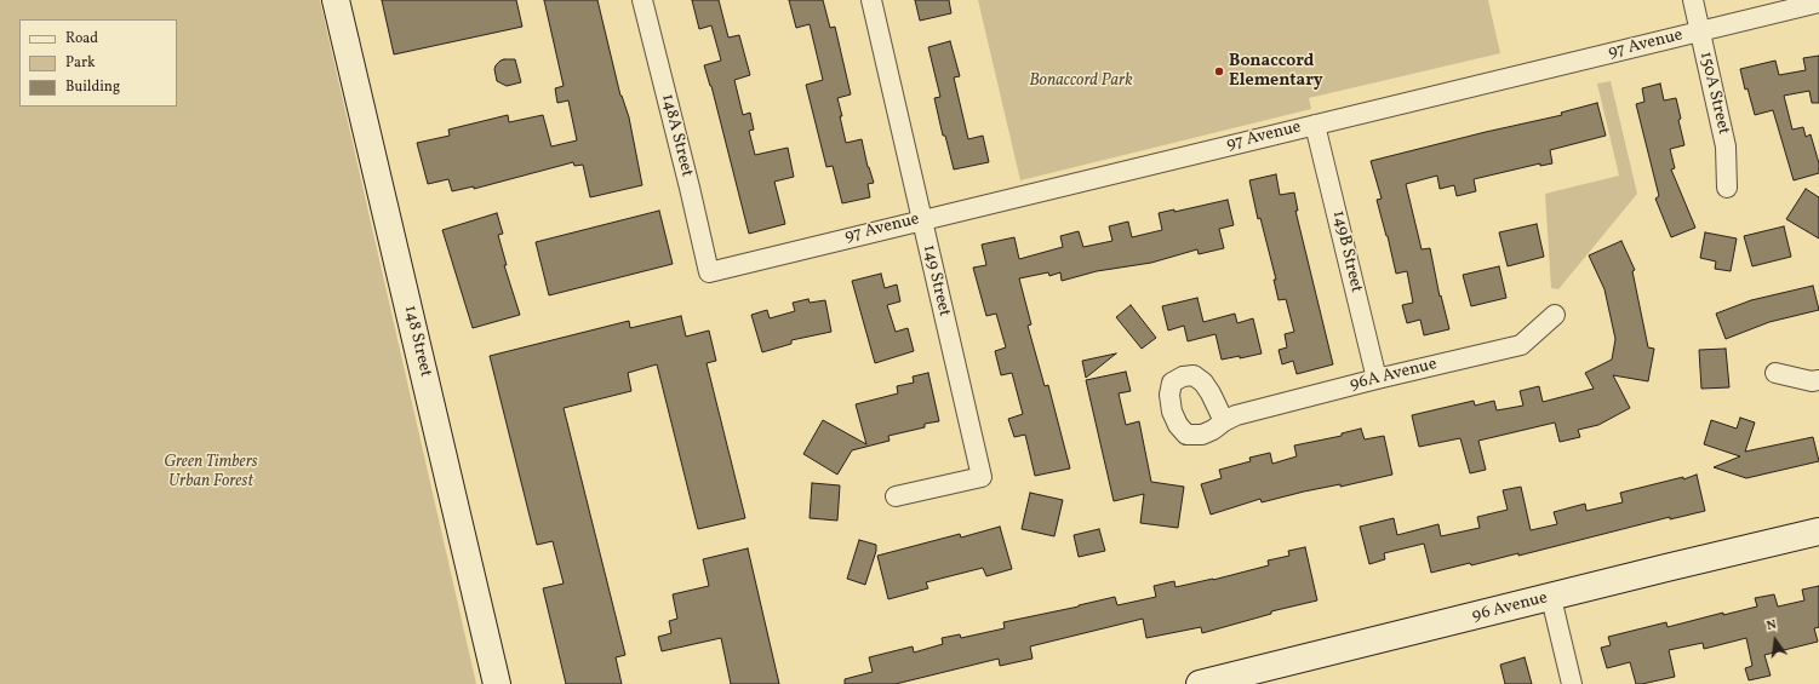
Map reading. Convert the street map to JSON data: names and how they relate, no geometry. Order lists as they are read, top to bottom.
{
  "streets": {
    "main road": ["148 Street", "96 Avenue"],
    "street": [
      "97 Avenue",
      "150A Street",
      "148A Street",
      "149B Street",
      "149 Street",
      "96A Avenue"
    ]
  },
  "crossings": [
    ["97 Avenue", "150A Street"],
    ["97 Avenue", "148A Street"],
    ["97 Avenue", "149B Street"],
    ["97 Avenue", "149 Street"],
    ["149B Street", "96A Avenue"]
  ],
  "parks": ["Bonaccord Park", "Green Timbers Urban Forest"],
  "places": ["Bonaccord Elementary"],
  "legend": ["Road", "Park", "Building"],
  "north": "top"
}
